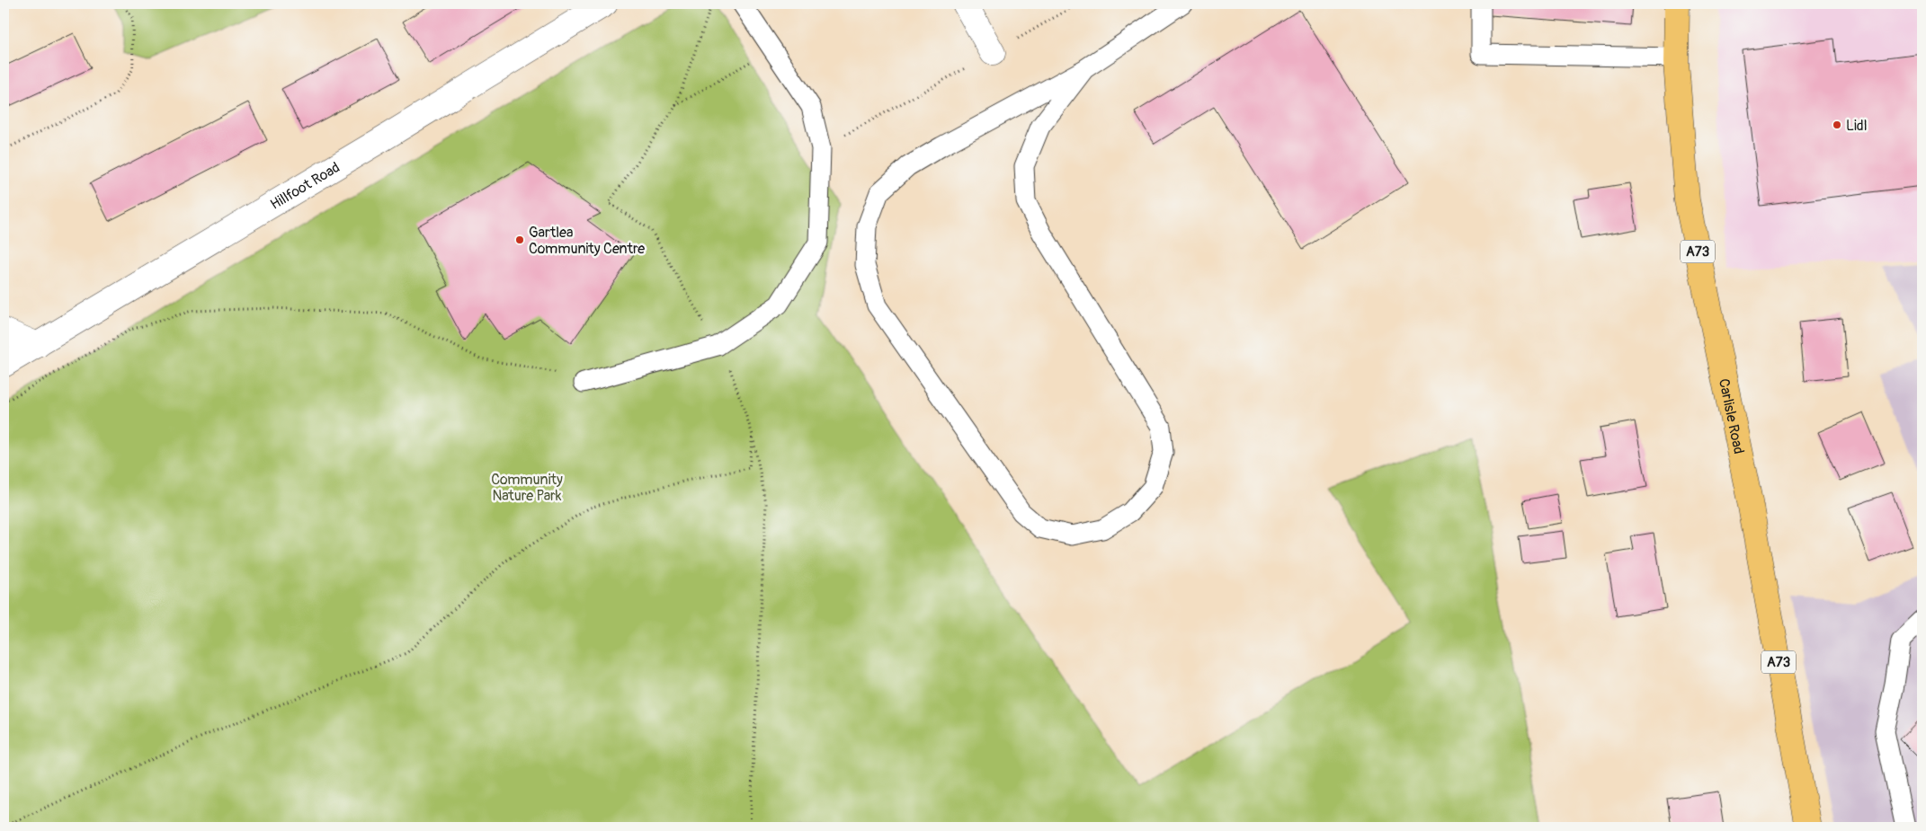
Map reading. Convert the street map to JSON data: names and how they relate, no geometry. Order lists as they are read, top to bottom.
{
  "streets": {
    "main road": ["A73", "Carlisle Road"],
    "street": ["Hillfoot Road"]
  },
  "parks": ["Community Nature Park"],
  "places": ["Lidl", "Gartlea Community Centre"]
}
